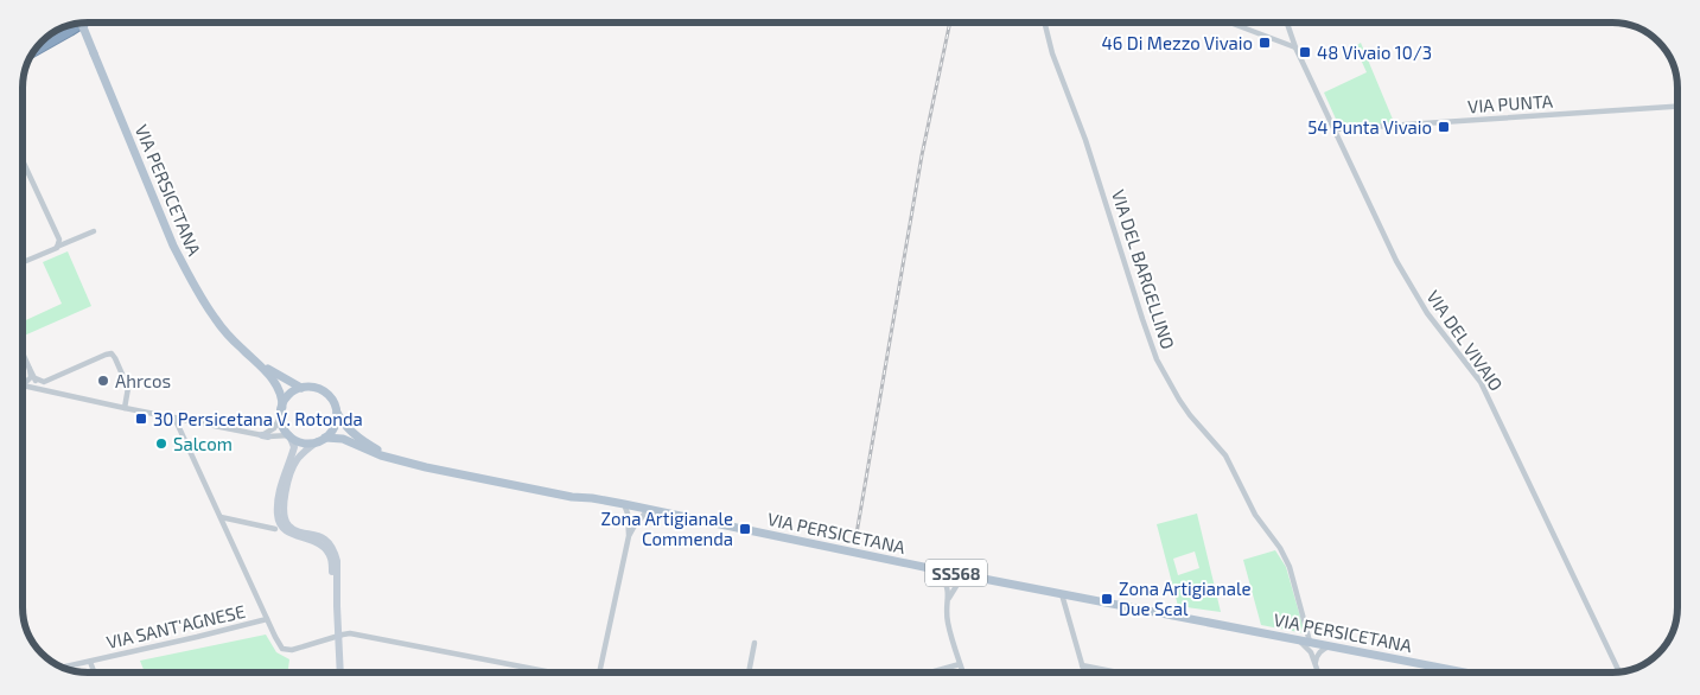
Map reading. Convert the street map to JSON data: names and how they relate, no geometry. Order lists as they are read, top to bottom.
{
  "streets": {
    "main road": ["VIA PERSICETANA", "SS568"],
    "street": [
      "VIA PUNTA",
      "VIA DEL BARGELLINO",
      "VIA DEL VIVAIO",
      "VIA SANT'AGNESE"
    ]
  },
  "crossings": [
    ["VIA PUNTA", "VIA DEL VIVAIO"],
    ["VIA PERSICETANA", "VIA DEL BARGELLINO"]
  ],
  "places": {
    "transit": [
      "46 Di Mezzo Vivaio",
      "48 Vivaio 10/3",
      "54 Punta Vivaio",
      "30 Persicetana V. Rotonda",
      "Zona Artigianale Commenda",
      "Zona Artigianale Due Scal"
    ],
    "other": ["Ahrcos", "Salcom"]
  }
}
